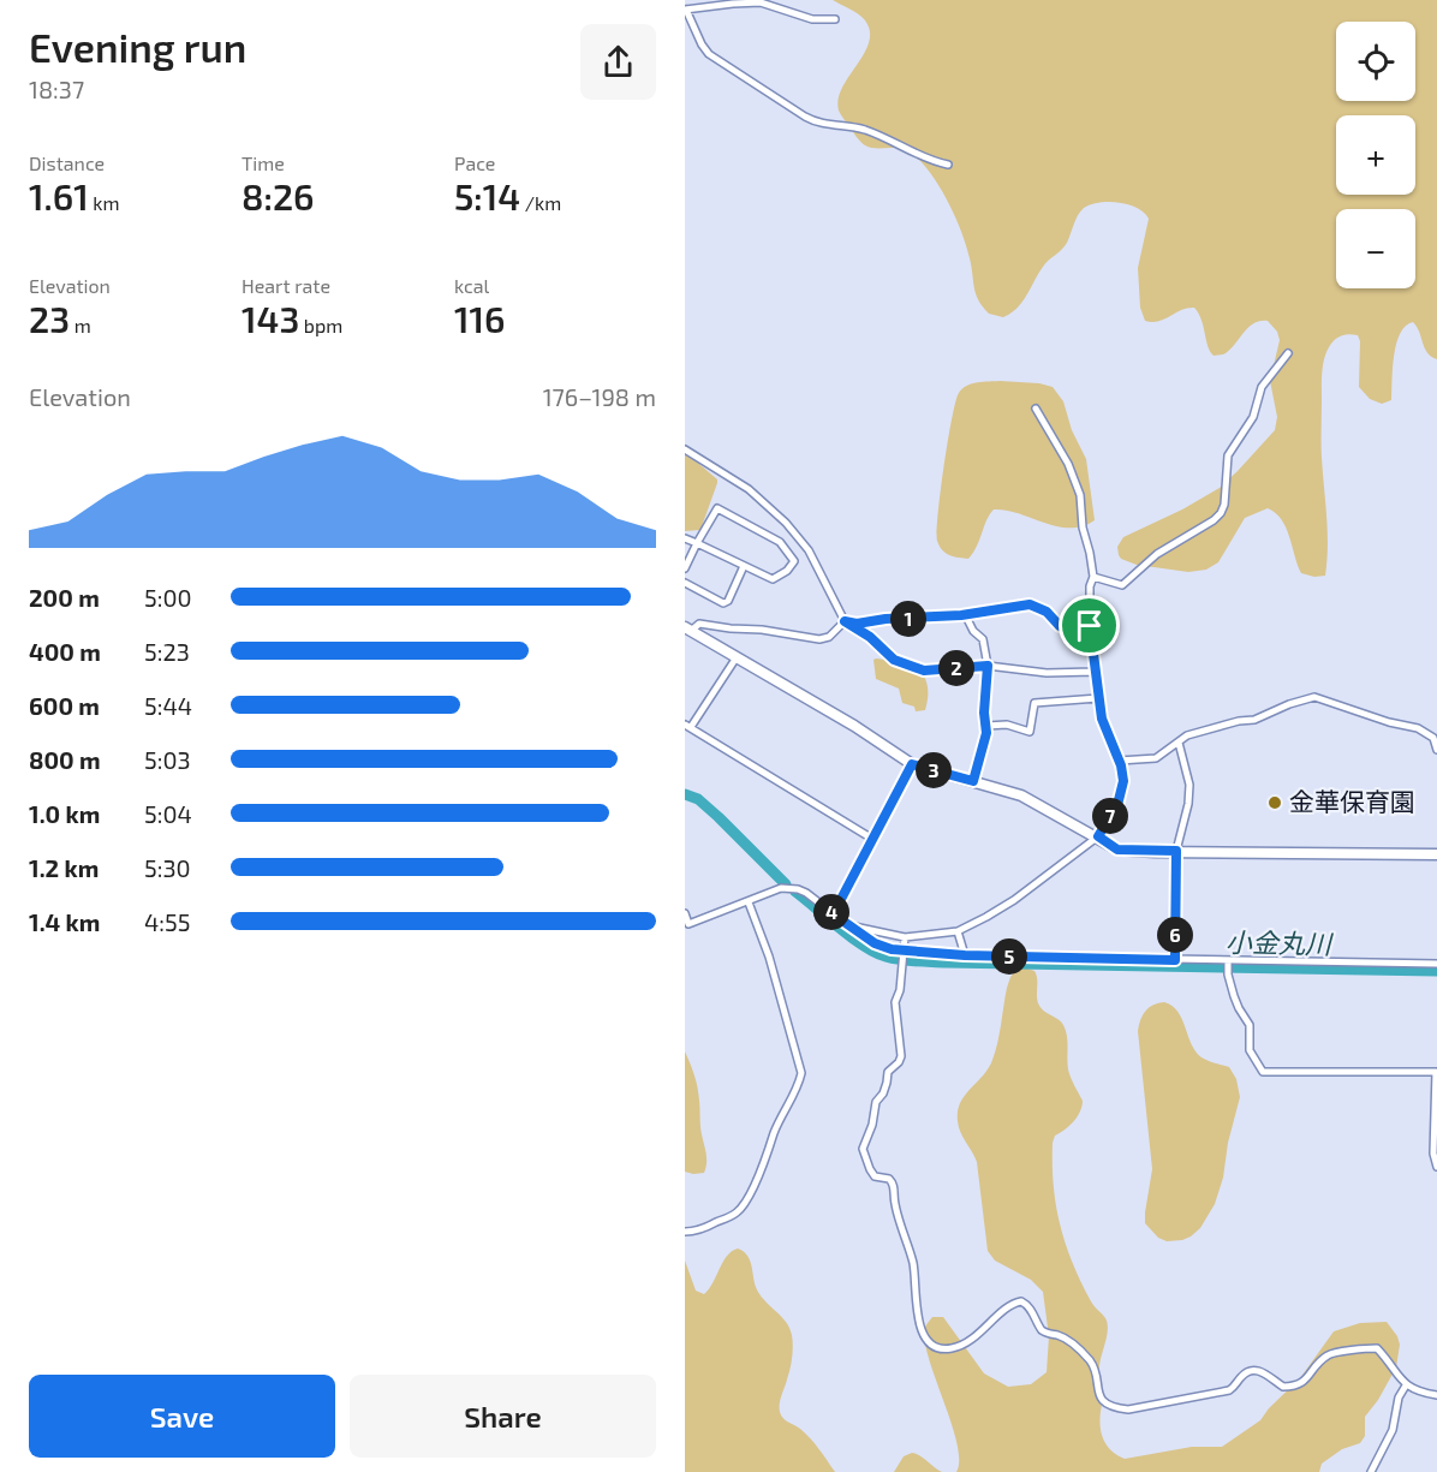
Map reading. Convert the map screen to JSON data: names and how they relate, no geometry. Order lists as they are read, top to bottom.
{
  "water": ["小金丸川"],
  "places": ["金華保育園"],
  "page": {
    "heading": ["Evening run", "18:37"],
    "map_buttons": ["+", "−"],
    "stats": [
      ["Distance", "1.61 km"],
      ["Time", "8:26"],
      ["Pace", "5:14 /km"],
      ["Elevation", "23 m"],
      ["Heart rate", "143 bpm"],
      ["kcal", "116"]
    ],
    "chart": ["Elevation", "176–198 m"],
    "list": [
      {
        "name": "200 m",
        "note": "5:00"
      },
      {
        "name": "400 m",
        "note": "5:23"
      },
      {
        "name": "600 m",
        "note": "5:44"
      },
      {
        "name": "800 m",
        "note": "5:03"
      },
      {
        "name": "1.0 km",
        "note": "5:04"
      },
      {
        "name": "1.2 km",
        "note": "5:30"
      },
      {
        "name": "1.4 km",
        "note": "4:55"
      }
    ],
    "pins": [
      "1",
      "2",
      "3",
      "7",
      "4",
      "6",
      "5"
    ],
    "buttons": ["Save", "Share"]
  }
}
